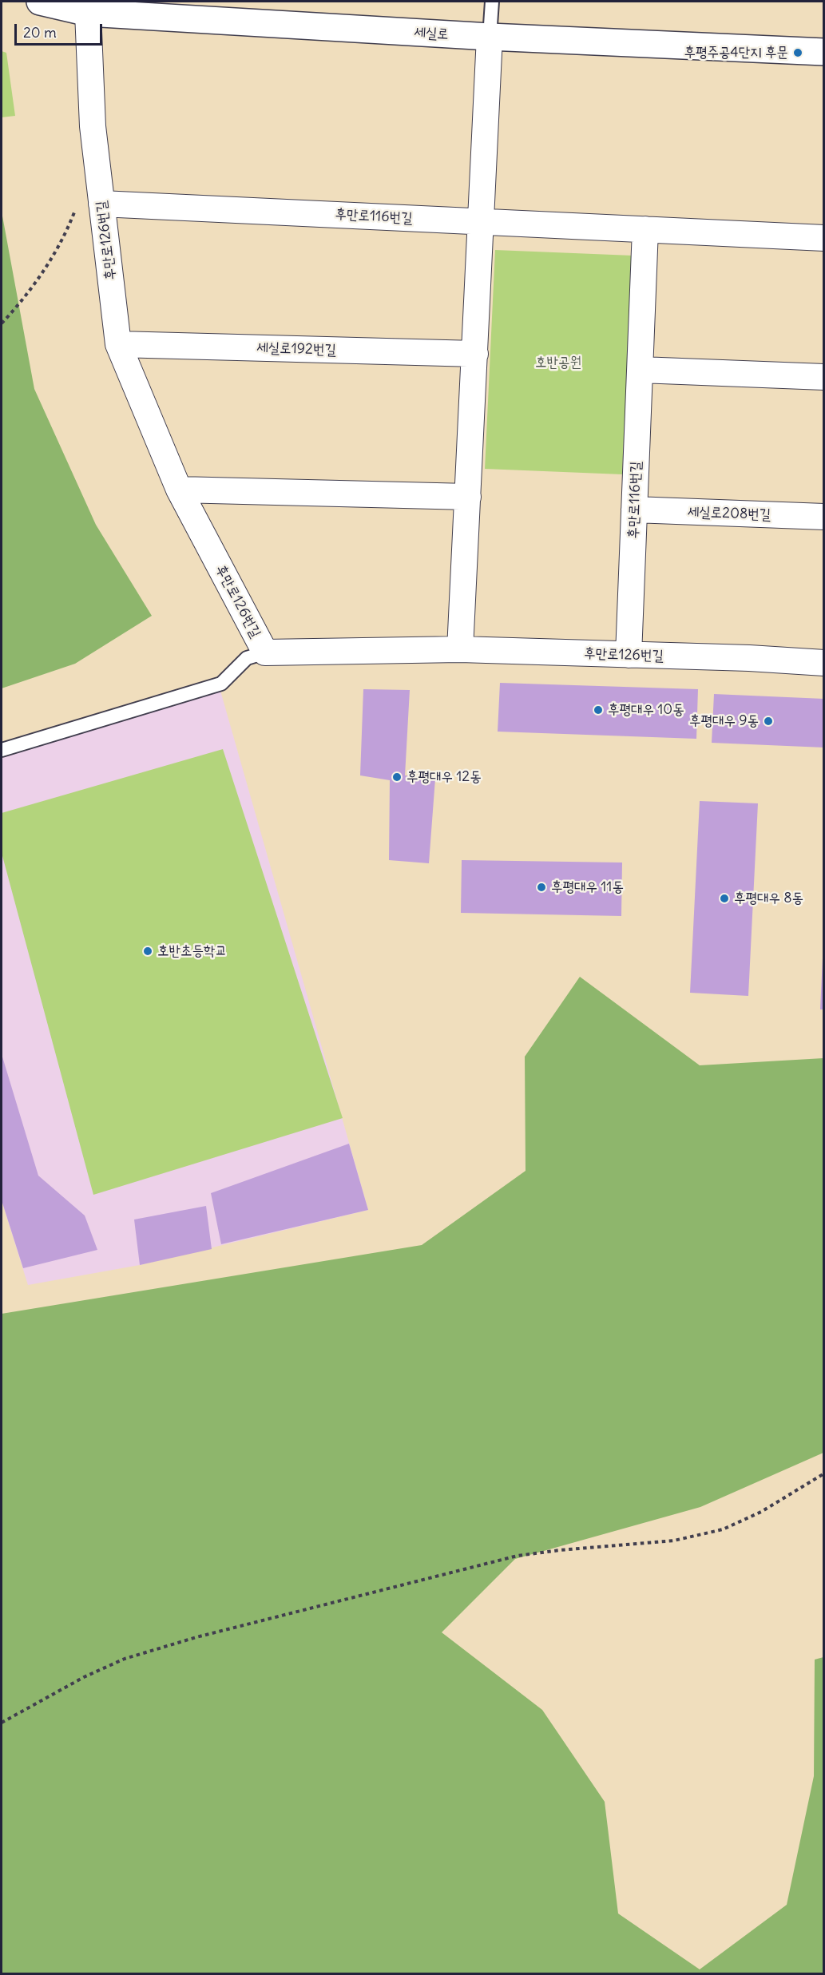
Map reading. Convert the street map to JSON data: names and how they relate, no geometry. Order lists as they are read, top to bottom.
{
  "streets": {
    "street": [
      "세실로",
      "후만로116번길",
      "후만로126번길",
      "세실로192번길",
      "세실로208번길"
    ]
  },
  "crossings": [
    ["세실로", "후만로126번길"],
    ["후만로116번길", "후만로126번길"],
    ["후만로116번길", "세실로208번길"],
    ["후만로126번길", "세실로192번길"]
  ],
  "parks": ["호반공원"],
  "places": [
    "후평주공4단지 후문",
    "후평대우 10동",
    "후평대우 9동",
    "후평대우 12동",
    "후평대우 11동",
    "후평대우 8동",
    "호반초등학교"
  ],
  "scale_bar": "20 m"
}
